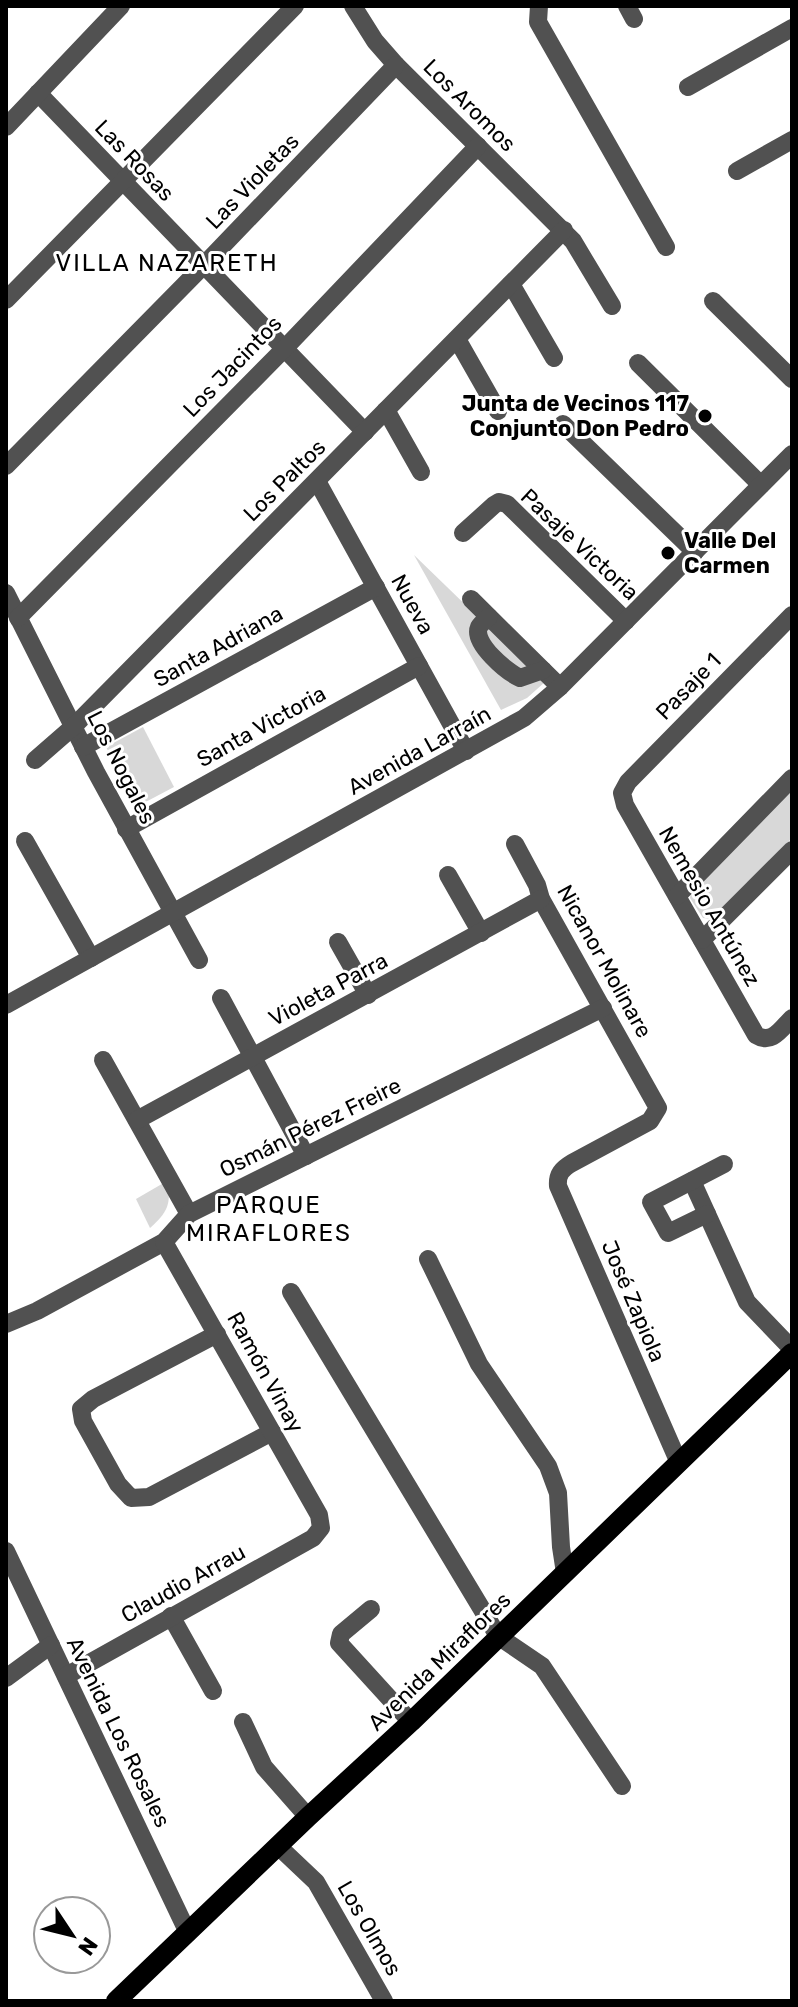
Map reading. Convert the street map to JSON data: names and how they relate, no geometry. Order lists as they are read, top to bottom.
{
  "streets": {
    "main road": ["Avenida Miraflores"],
    "street": [
      "Los Aromos",
      "Las Rosas",
      "Las Violetas",
      "Los Jacintos",
      "Los Paltos",
      "Pasaje Victoria",
      "Nueva",
      "Santa Adriana",
      "Pasaje 1",
      "Santa Victoria",
      "Avenida Larraín",
      "Los Nogales",
      "Nemesio Antúnez",
      "Nicanor Molinare",
      "Violeta Parra",
      "Osmán Pérez Freire",
      "José Zapiola",
      "Ramón Vinay",
      "Claudio Arrau",
      "Avenida Los Rosales",
      "Los Olmos"
    ]
  },
  "crossings": [
    ["Los Aromos", "Las Violetas"],
    ["Los Aromos", "Los Jacintos"],
    ["Los Aromos", "Los Paltos"],
    ["Las Rosas", "Las Violetas"],
    ["Las Rosas", "Los Jacintos"],
    ["Las Rosas", "Los Paltos"],
    ["Los Jacintos", "Los Nogales"],
    ["Los Paltos", "Nueva"],
    ["Los Paltos", "Los Nogales"],
    ["Pasaje Victoria", "Avenida Larraín"],
    ["Nueva", "Santa Adriana"],
    ["Nueva", "Santa Victoria"],
    ["Nueva", "Avenida Larraín"],
    ["Santa Adriana", "Los Nogales"],
    ["Pasaje 1", "Nemesio Antúnez"],
    ["Santa Victoria", "Los Nogales"],
    ["Avenida Larraín", "Los Nogales"],
    ["Nicanor Molinare", "Violeta Parra"],
    ["Nicanor Molinare", "Osmán Pérez Freire"],
    ["Nicanor Molinare", "José Zapiola"],
    ["Osmán Pérez Freire", "Ramón Vinay"],
    ["José Zapiola", "Avenida Miraflores"],
    ["Ramón Vinay", "Claudio Arrau"],
    ["Claudio Arrau", "Avenida Los Rosales"],
    ["Avenida Miraflores", "Avenida Los Rosales"],
    ["Avenida Miraflores", "Los Olmos"]
  ],
  "districts": ["VILLA NAZARETH", "PARQUE MIRAFLORES"],
  "places": ["Junta de Vecinos 117 Conjunto Don Pedro", "Valle Del Carmen"],
  "north": "bottom right"
}
